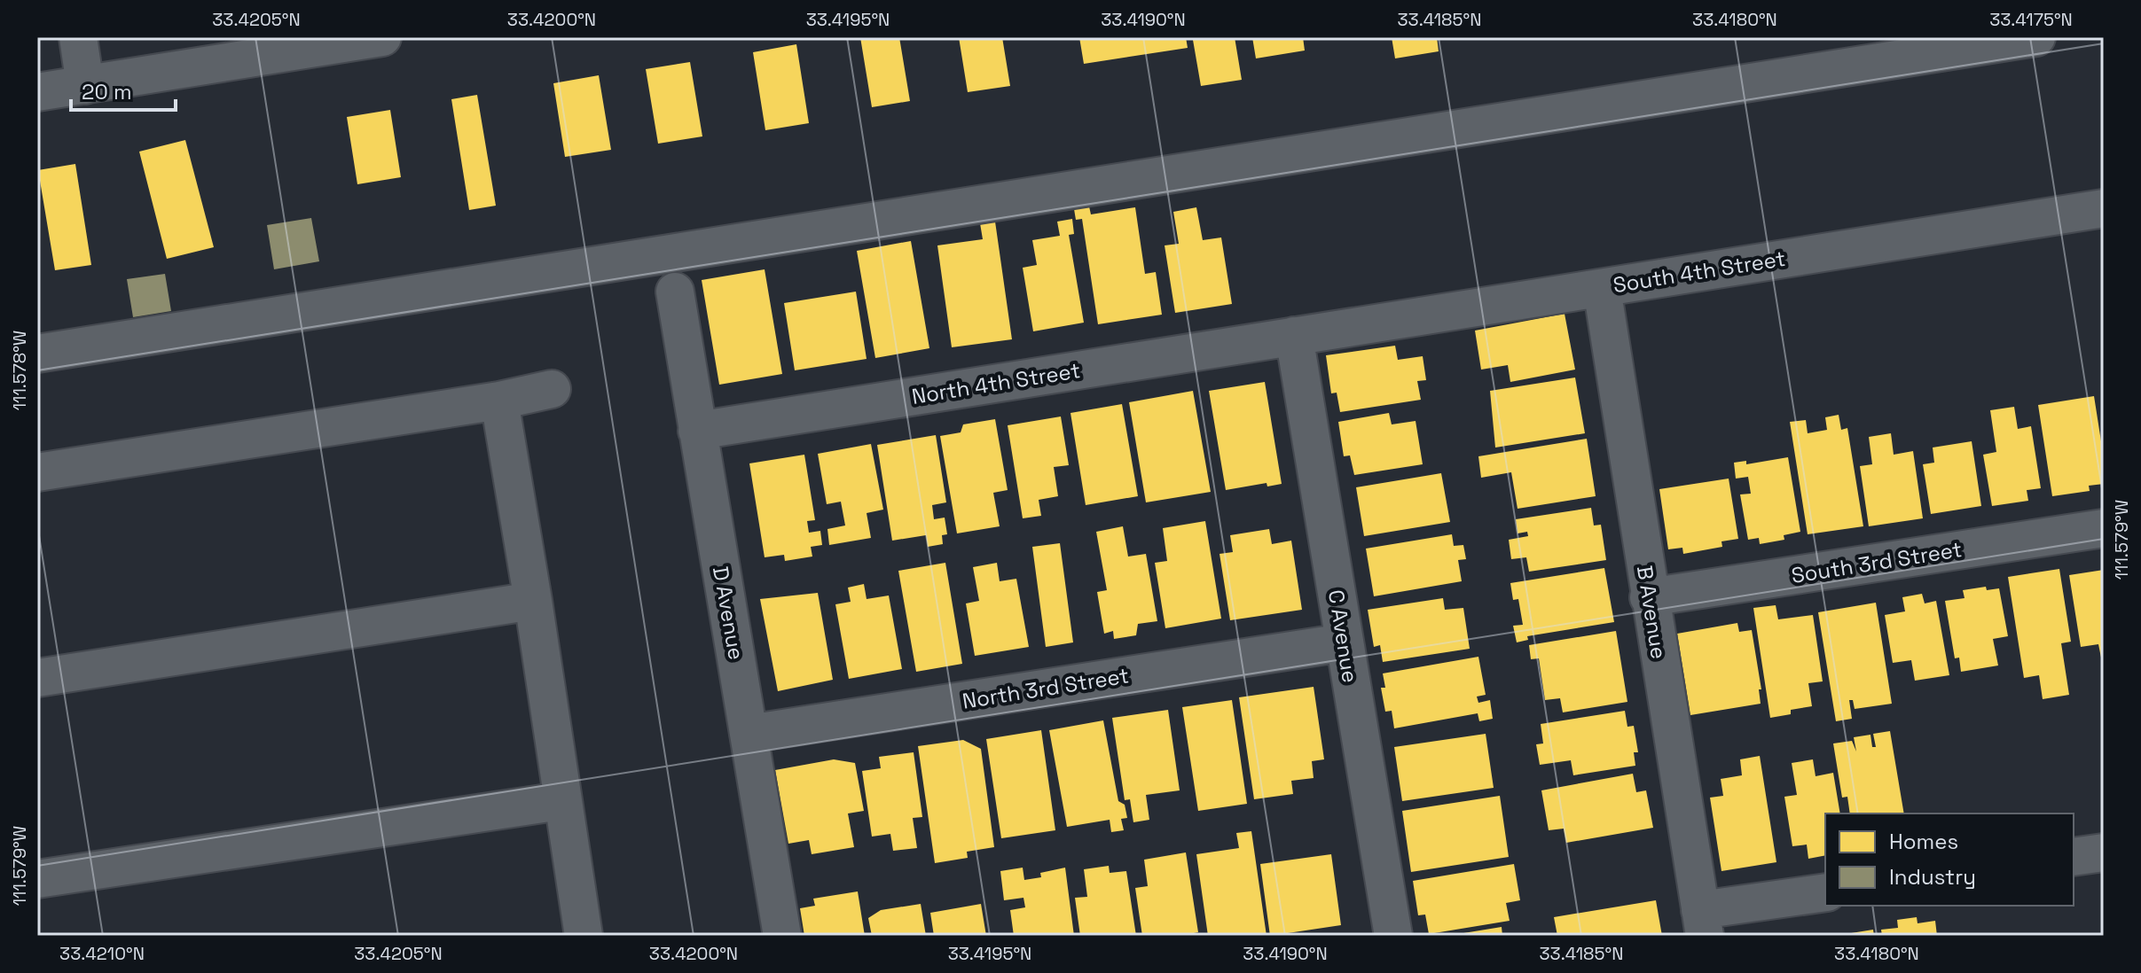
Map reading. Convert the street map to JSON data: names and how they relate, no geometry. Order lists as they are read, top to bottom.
{
  "streets": {
    "street": [
      "South 4th Street",
      "North 4th Street",
      "South 3rd Street",
      "B Avenue",
      "D Avenue",
      "C Avenue",
      "North 3rd Street"
    ]
  },
  "crossings": [
    ["South 4th Street", "North 4th Street"],
    ["South 4th Street", "B Avenue"],
    ["South 4th Street", "C Avenue"],
    ["North 4th Street", "D Avenue"],
    ["North 4th Street", "C Avenue"],
    ["South 3rd Street", "B Avenue"],
    ["D Avenue", "North 3rd Street"],
    ["C Avenue", "North 3rd Street"]
  ],
  "legend": ["Homes", "Industry"],
  "scale_bar": "20 m",
  "coordinates": [
    "33.4205°N",
    "33.4200°N",
    "33.4195°N",
    "33.4190°N",
    "33.4185°N",
    "33.4180°N",
    "33.4175°N",
    "111.578°W",
    "111.579°W",
    "33.4210°N"
  ]
}
